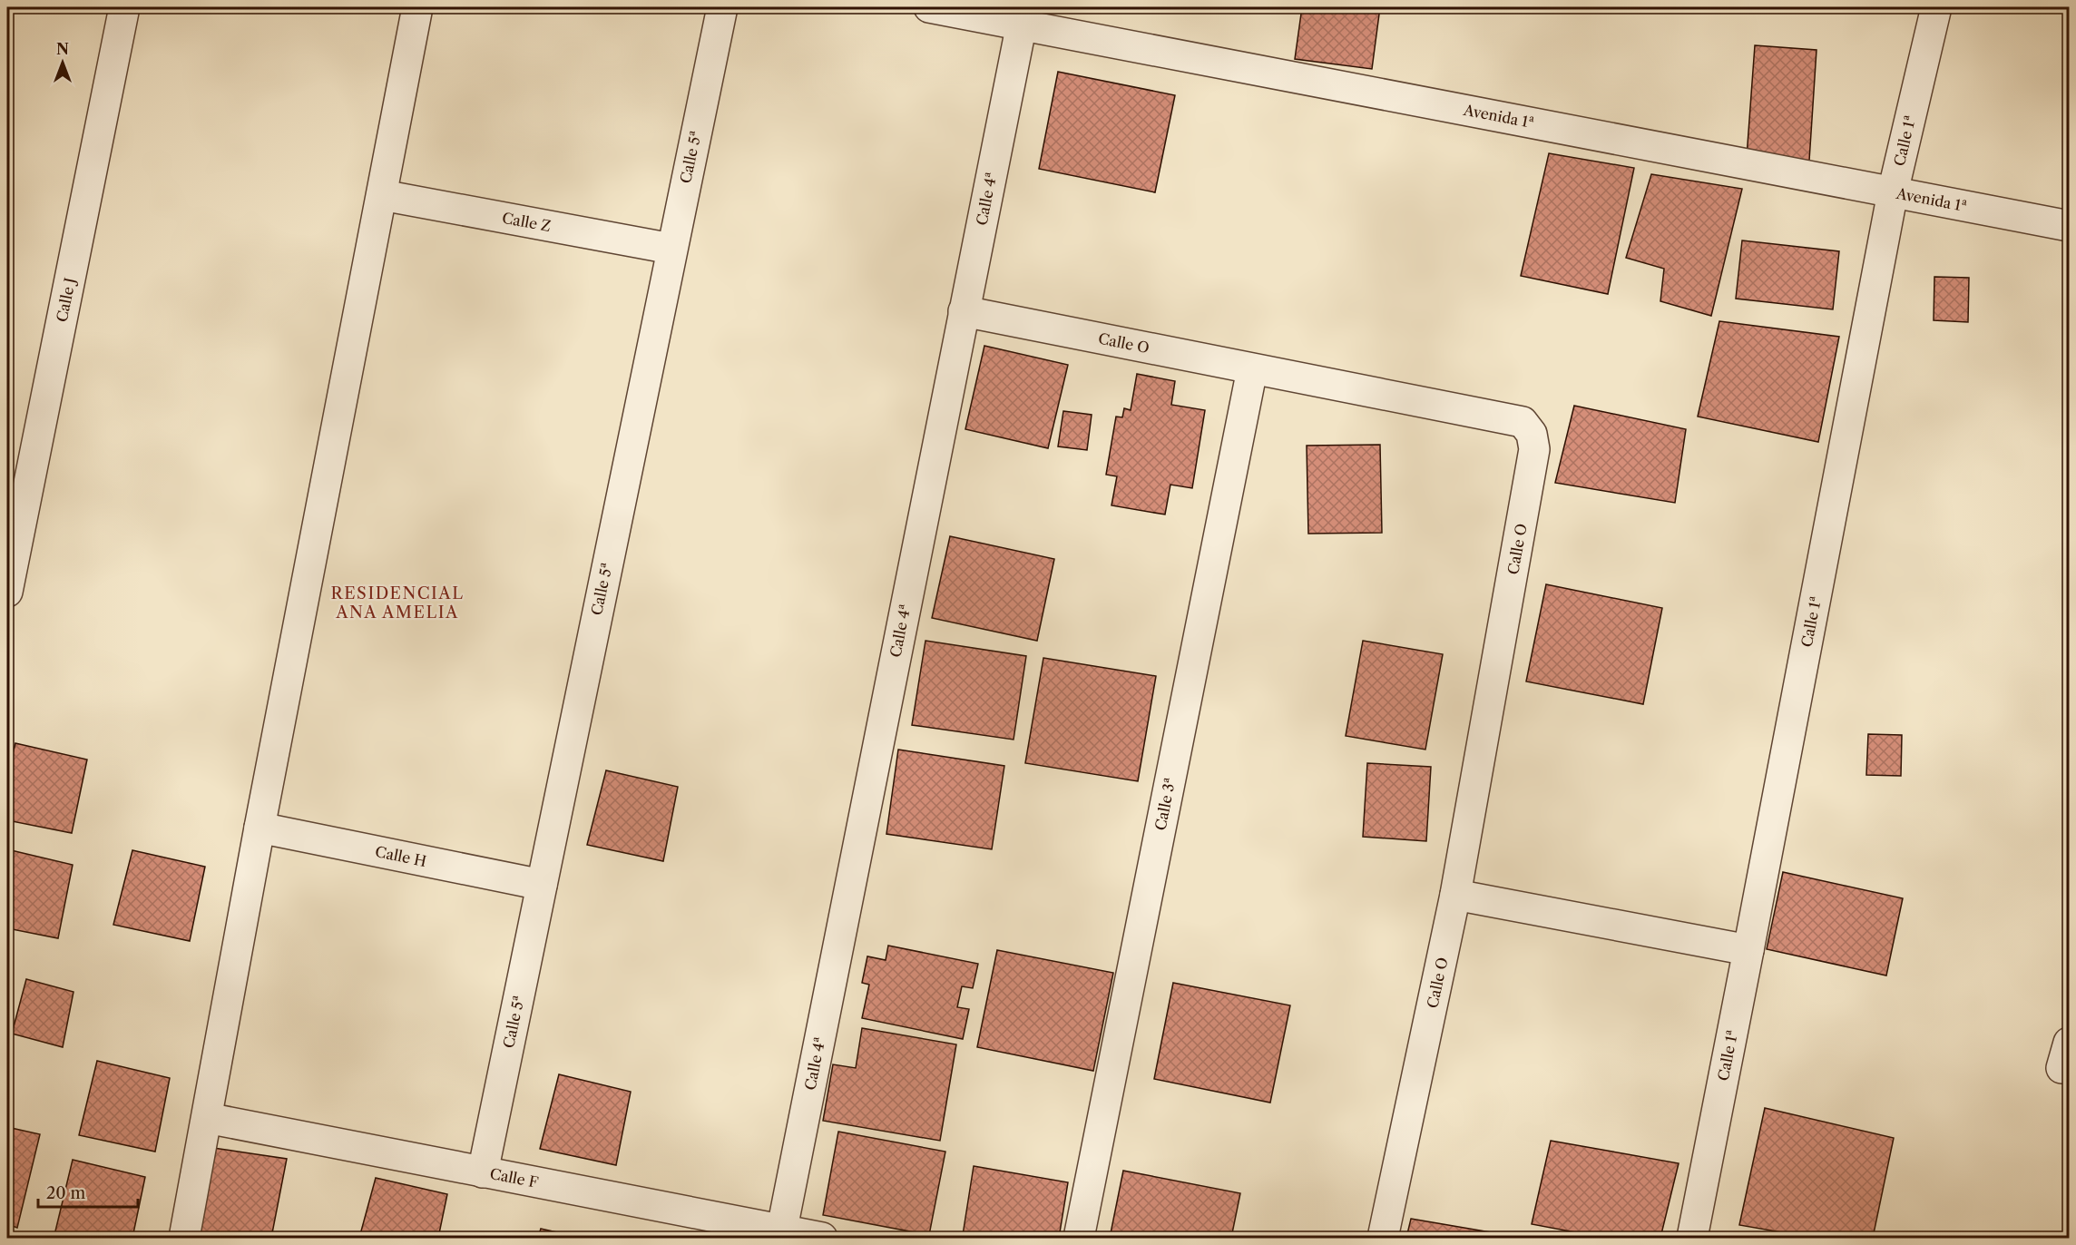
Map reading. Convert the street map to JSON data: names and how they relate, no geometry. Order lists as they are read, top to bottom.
{
  "streets": {
    "street": [
      "Avenida 1ª",
      "Calle 1ª",
      "Calle 5ª",
      "Calle 4ª",
      "Calle Z",
      "Calle J",
      "Calle O",
      "Calle 3ª",
      "Calle H",
      "Calle F"
    ]
  },
  "crossings": [
    ["Avenida 1ª", "Calle 1ª"],
    ["Avenida 1ª", "Calle 4ª"],
    ["Calle 5ª", "Calle Z"],
    ["Calle 5ª", "Calle H"],
    ["Calle 5ª", "Calle F"],
    ["Calle 4ª", "Calle O"],
    ["Calle 4ª", "Calle F"],
    ["Calle O", "Calle 3ª"]
  ],
  "districts": ["RESIDENCIAL ANA AMELIA"],
  "scale_bar": "20 m",
  "north": "top"
}
